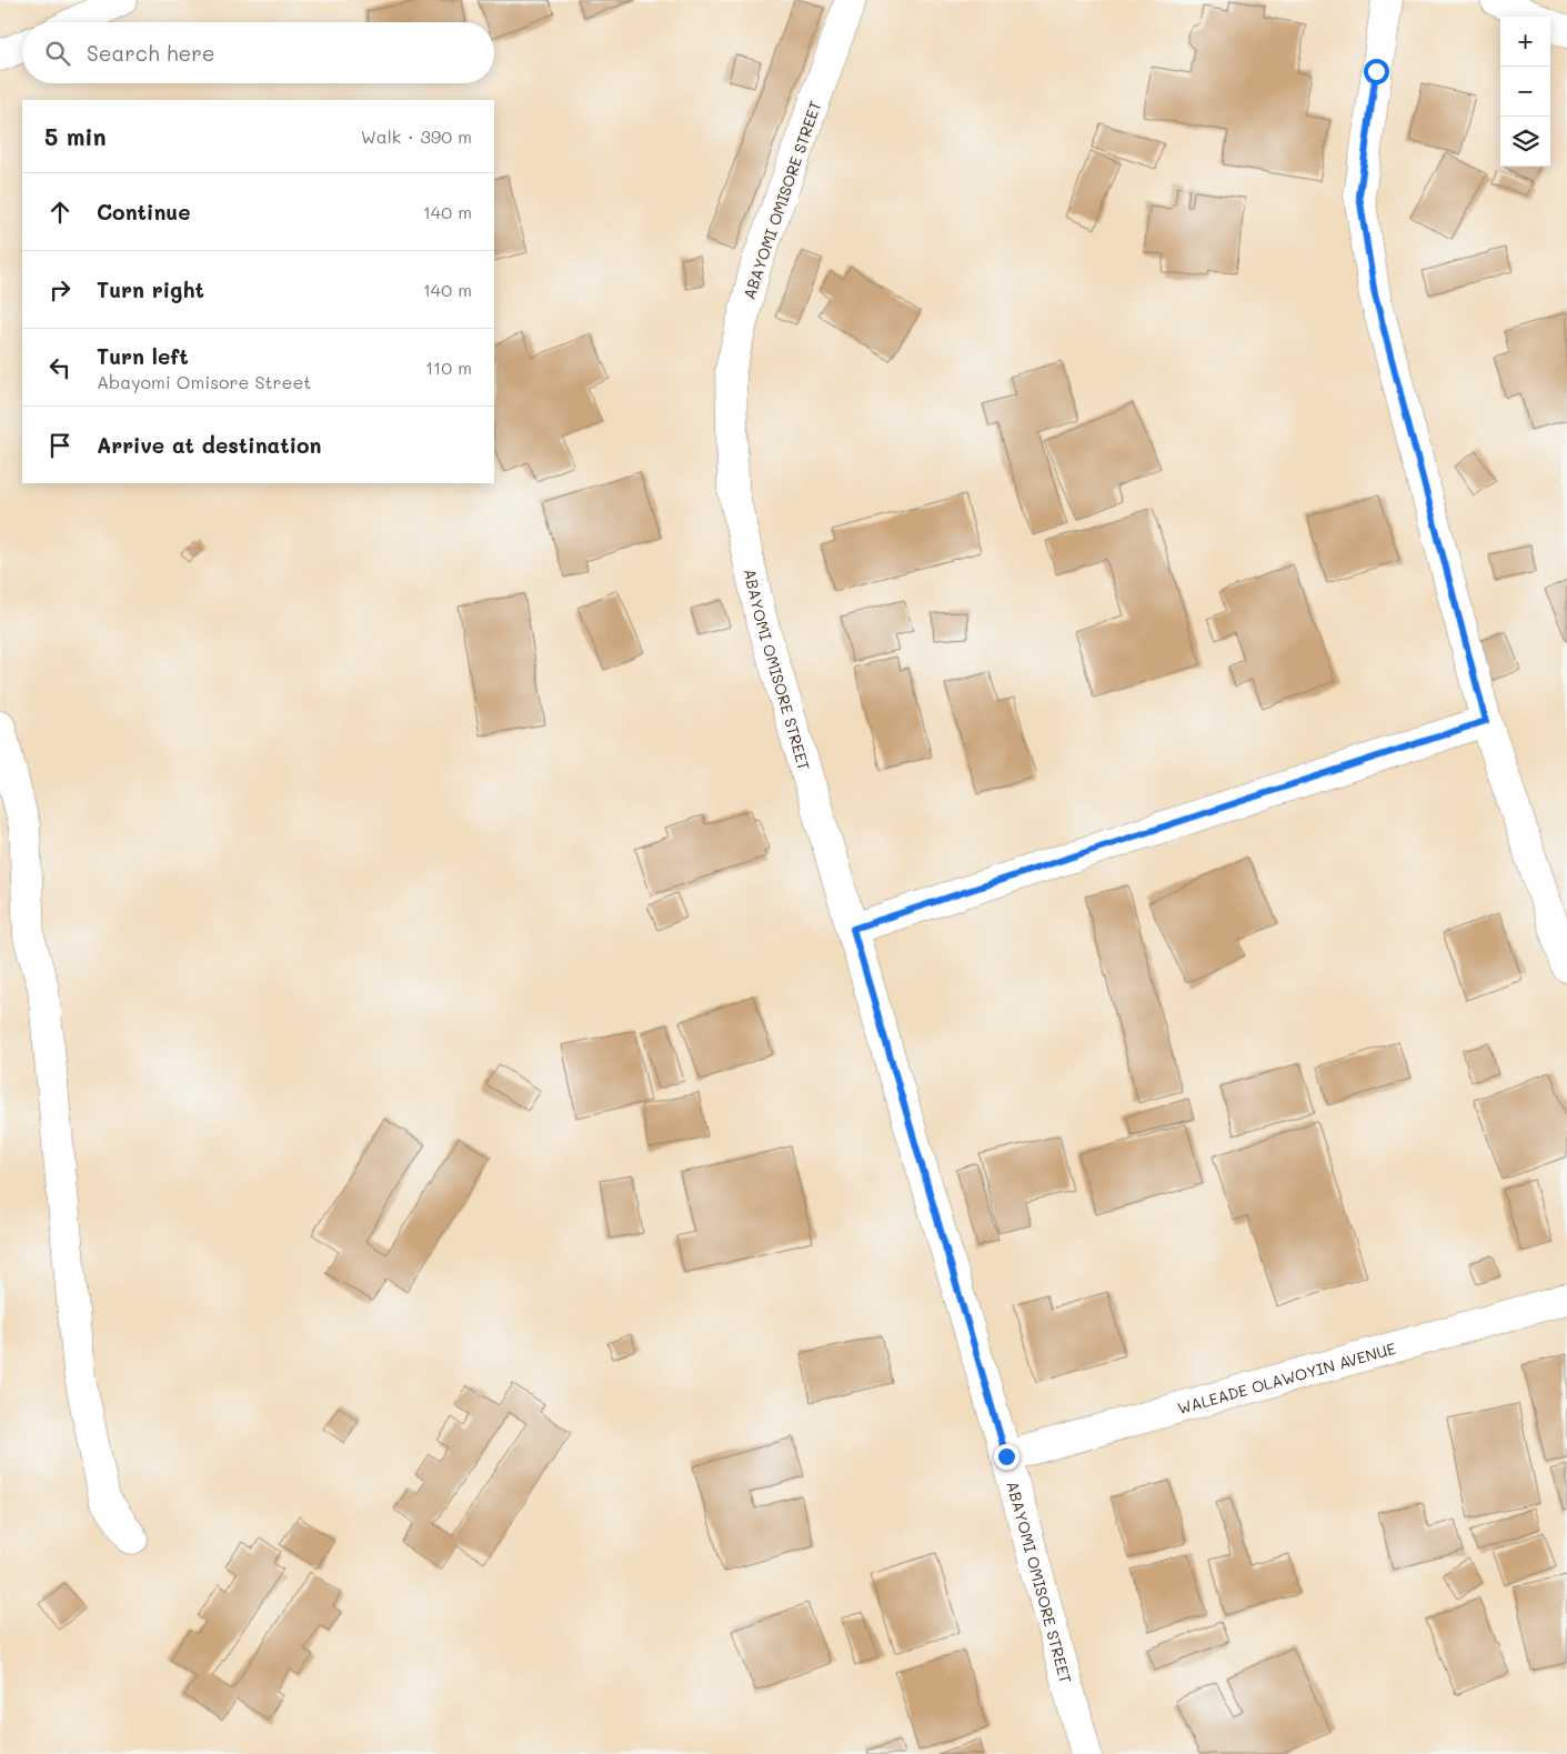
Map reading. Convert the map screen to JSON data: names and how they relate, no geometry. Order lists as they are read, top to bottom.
{
  "streets": {
    "street": ["ABAYOMI OMISORE STREET", "WALEADE OLAWOYIN AVENUE"]
  },
  "crossings": [
    ["ABAYOMI OMISORE STREET", "WALEADE OLAWOYIN AVENUE"]
  ],
  "page": {
    "map_buttons": ["+", "−"],
    "search": "Search here",
    "heading": ["5 min", "Walk · 390 m"],
    "list": [
      ["Continue", "140 m"],
      ["Turn right", "140 m"],
      ["Turn left", "Abayomi Omisore Street", "110 m"],
      "Arrive at destination"
    ]
  }
}
